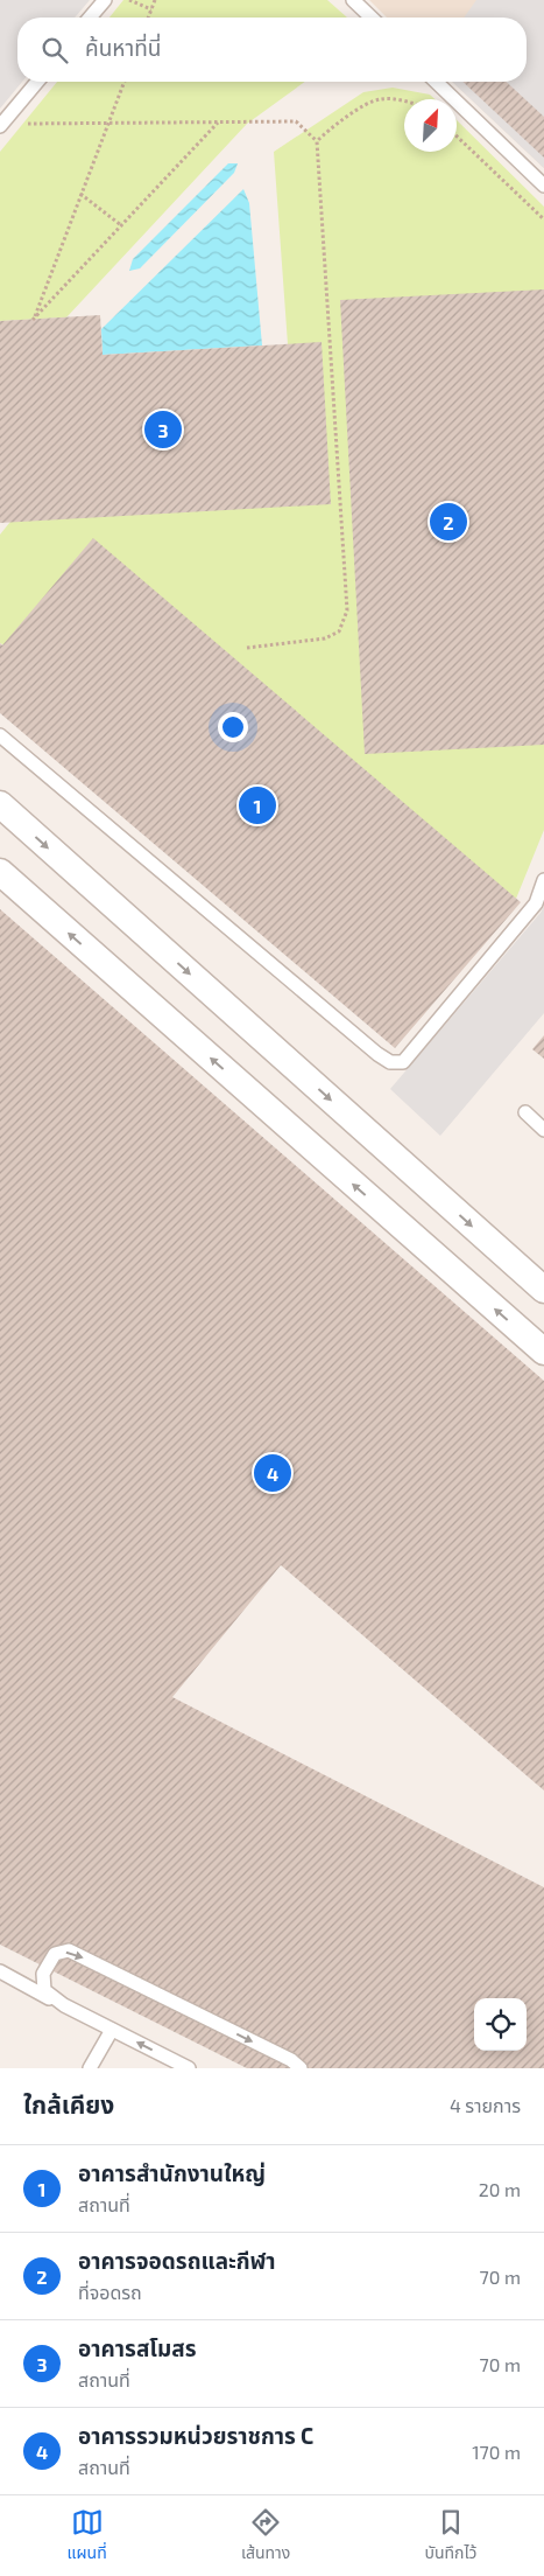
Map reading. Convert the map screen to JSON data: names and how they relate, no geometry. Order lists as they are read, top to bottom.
{
  "north": "top right",
  "page": {
    "search": "ค้นหาที่นี่",
    "pins": [
      "3",
      "2",
      "1",
      "4"
    ],
    "heading": ["ใกล้เคียง", "4 รายการ"],
    "list": [
      {
        "mark": "1",
        "name": "อาคารสำนักงานใหญ่",
        "note": "สถานที่",
        "value": "20 m"
      },
      {
        "mark": "2",
        "name": "อาคารจอดรถและกีฬา",
        "note": "ที่จอดรถ",
        "value": "70 m"
      },
      {
        "mark": "3",
        "name": "อาคารสโมสร",
        "note": "สถานที่",
        "value": "70 m"
      },
      {
        "mark": "4",
        "name": "อาคารรวมหน่วยราชการ C",
        "note": "สถานที่",
        "value": "170 m"
      }
    ],
    "nav": ["แผนที่", "เส้นทาง", "บันทึกไว้"]
  }
}
